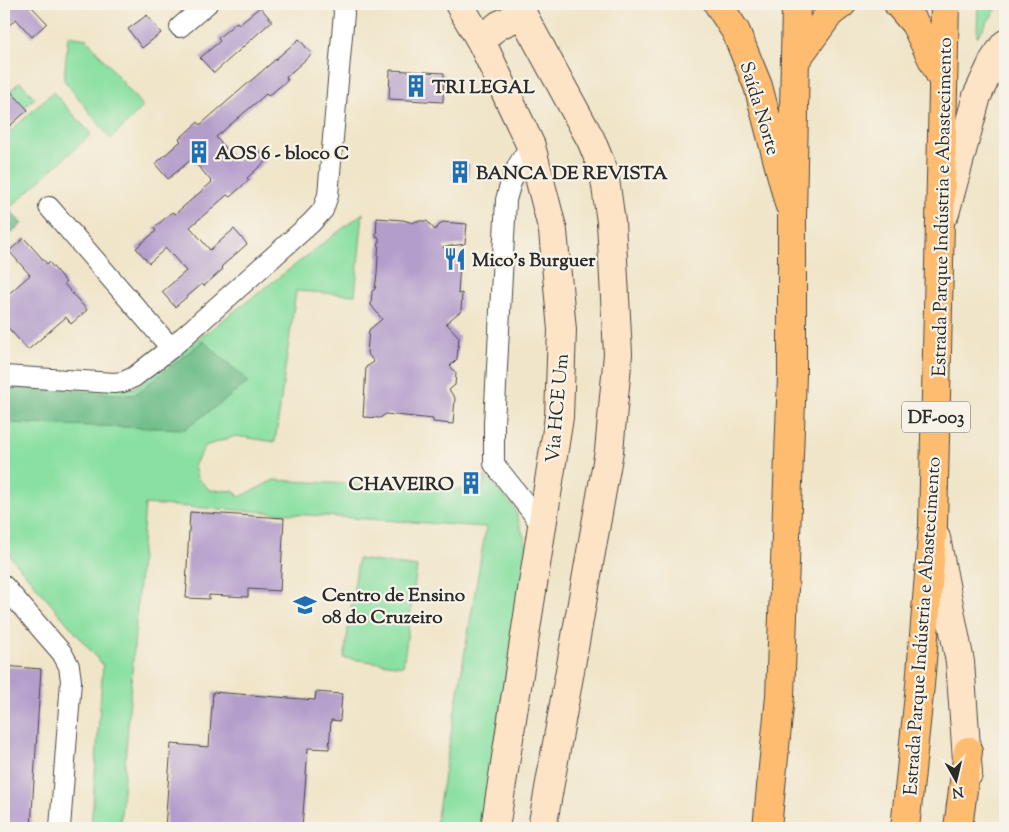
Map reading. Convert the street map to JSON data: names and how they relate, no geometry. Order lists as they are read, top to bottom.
{
  "streets": {
    "main road": [
      "Saída Norte",
      "Estrada Parque Indústria e Abastecimento",
      "Via HCE Um",
      "DF-003"
    ]
  },
  "places": {
    "building": [
      "TRI LEGAL",
      "AOS 6 - bloco C",
      "BANCA DE REVISTA",
      "CHAVEIRO"
    ],
    "restaurant": ["Mico's Burguer"],
    "school or university": ["Centro de Ensino 08 do Cruzeiro"]
  },
  "north": "bottom"
}
